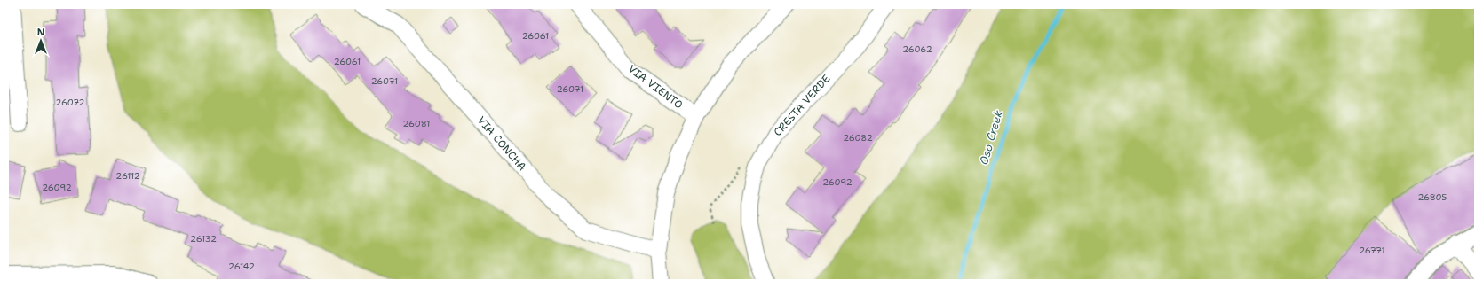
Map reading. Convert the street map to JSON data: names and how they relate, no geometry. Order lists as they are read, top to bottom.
{
  "streets": {
    "street": ["VIA VIENTO", "CRESTA VERDE", "VIA CONCHA"]
  },
  "water": ["Oso Creek"],
  "house_numbers": [
    "26061",
    "26062",
    "26061",
    "26071",
    "26071",
    "26072",
    "26081",
    "26082",
    "26112",
    "26092",
    "26092",
    "26805",
    "26132",
    "26771",
    "26142"
  ],
  "north": "top"
}
